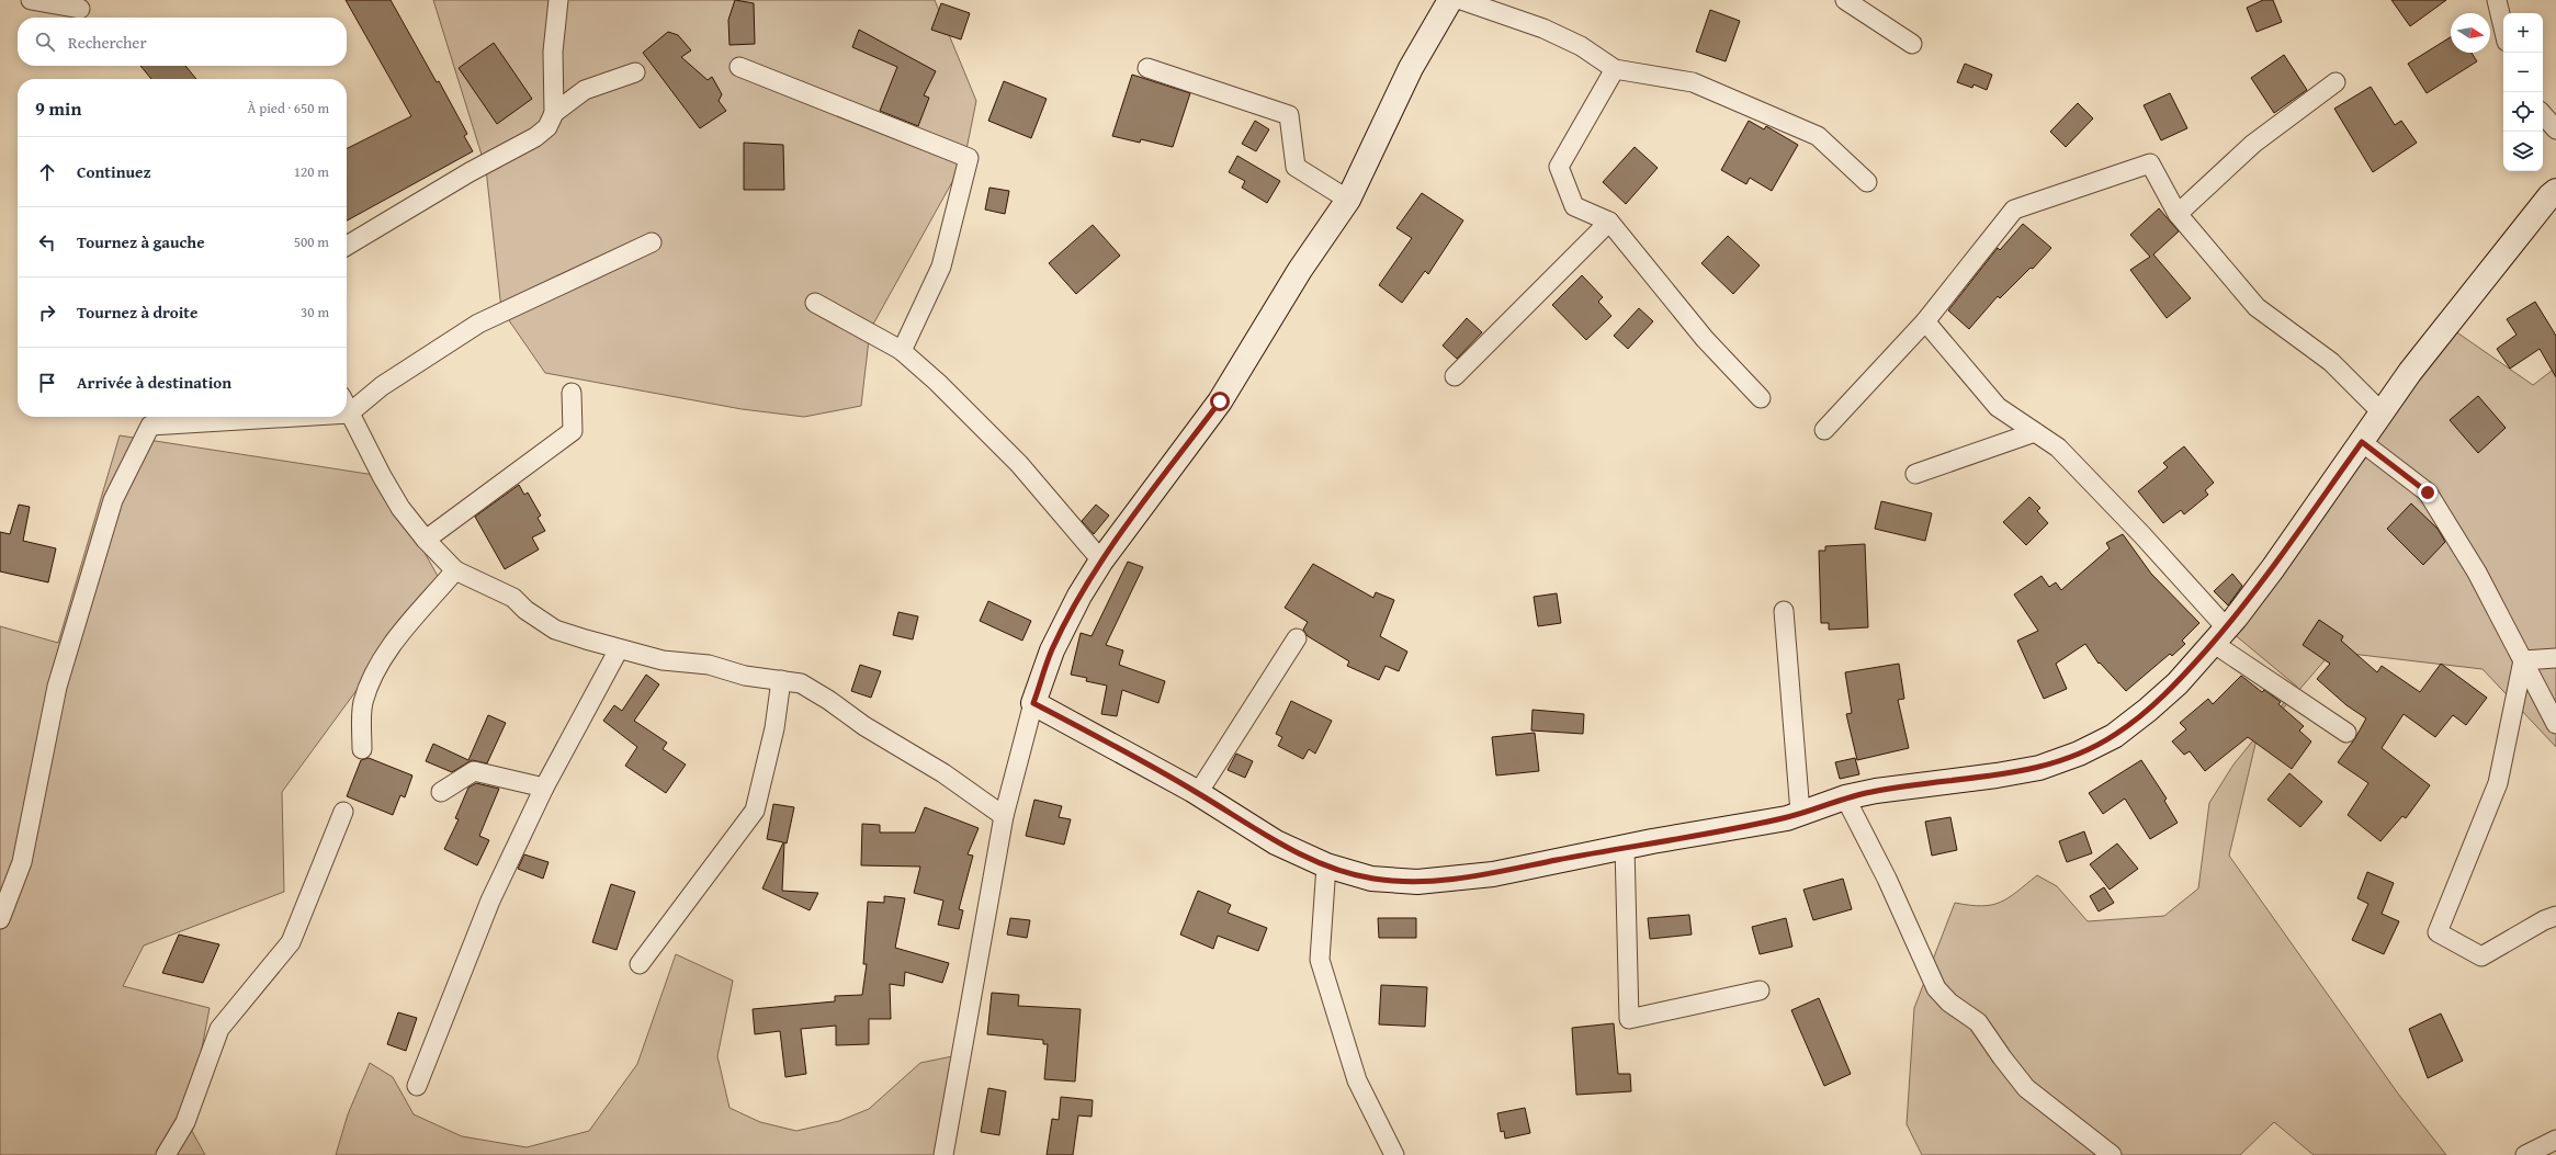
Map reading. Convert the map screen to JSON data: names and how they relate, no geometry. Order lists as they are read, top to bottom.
{
  "north": "right",
  "page": {
    "map_buttons": ["+", "−"],
    "search": "Rechercher",
    "heading": ["9 min", "À pied · 650 m"],
    "list": [
      ["Continuez", "120 m"],
      ["Tournez à gauche", "500 m"],
      ["Tournez à droite", "30 m"],
      "Arrivée à destination"
    ]
  }
}
